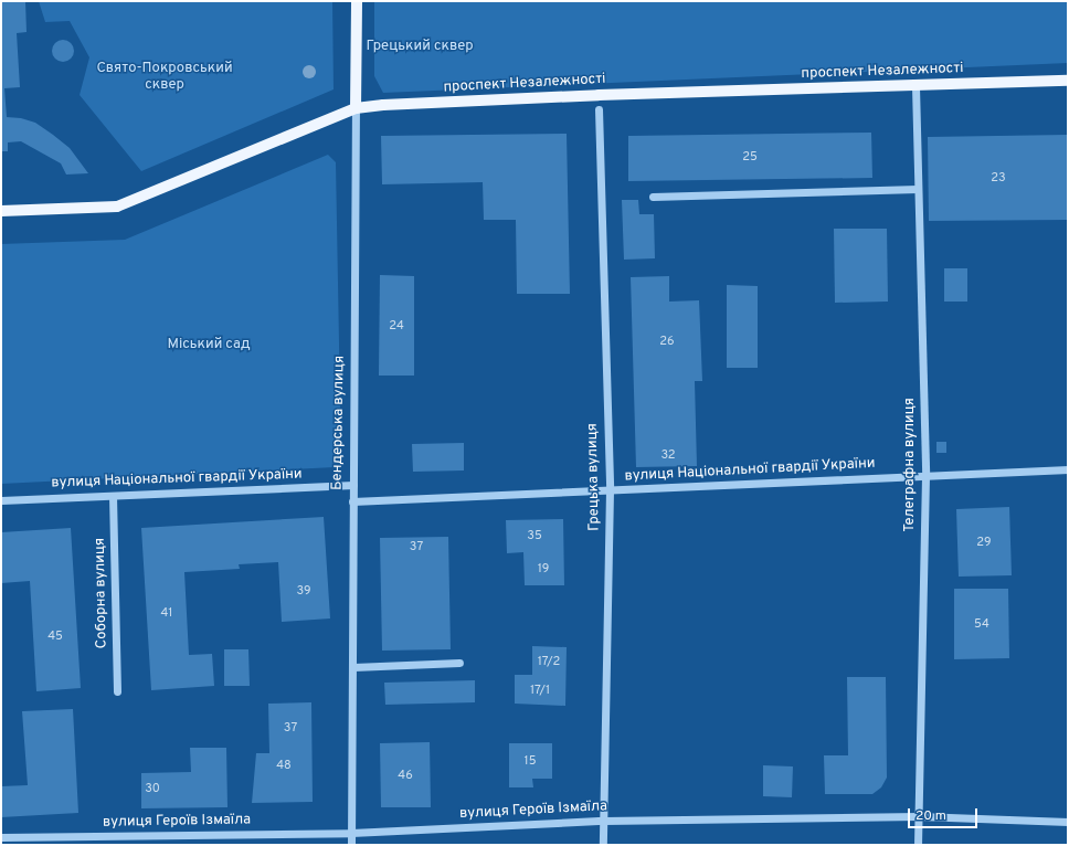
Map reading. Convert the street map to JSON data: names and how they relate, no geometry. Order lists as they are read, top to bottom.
{
  "streets": {
    "main road": ["проспект Незалежності", "Бендерська вулиця"],
    "street": [
      "Телеграфна вулиця",
      "вулиця Національної гвардії України",
      "Грецька вулиця",
      "Соборна вулиця",
      "вулиця Героїв Ізмаїла"
    ]
  },
  "crossings": [
    ["проспект Незалежності", "Бендерська вулиця"],
    ["проспект Незалежності", "Телеграфна вулиця"],
    ["Бендерська вулиця", "вулиця Національної гвардії України"],
    ["Бендерська вулиця", "вулиця Героїв Ізмаїла"],
    ["Телеграфна вулиця", "вулиця Національної гвардії України"],
    ["Телеграфна вулиця", "вулиця Героїв Ізмаїла"],
    ["вулиця Національної гвардії України", "Грецька вулиця"],
    ["вулиця Національної гвардії України", "Соборна вулиця"],
    ["Грецька вулиця", "вулиця Героїв Ізмаїла"]
  ],
  "parks": ["Грецький сквер", "Свято-Покровський сквер", "Міський сад"],
  "house_numbers": [
    "25",
    "23",
    "24",
    "26",
    "32",
    "35",
    "29",
    "37",
    "19",
    "39",
    "41",
    "54",
    "45",
    "17/2",
    "17/1",
    "37",
    "15",
    "48",
    "46",
    "30"
  ],
  "scale_bar": "20 m"
}
